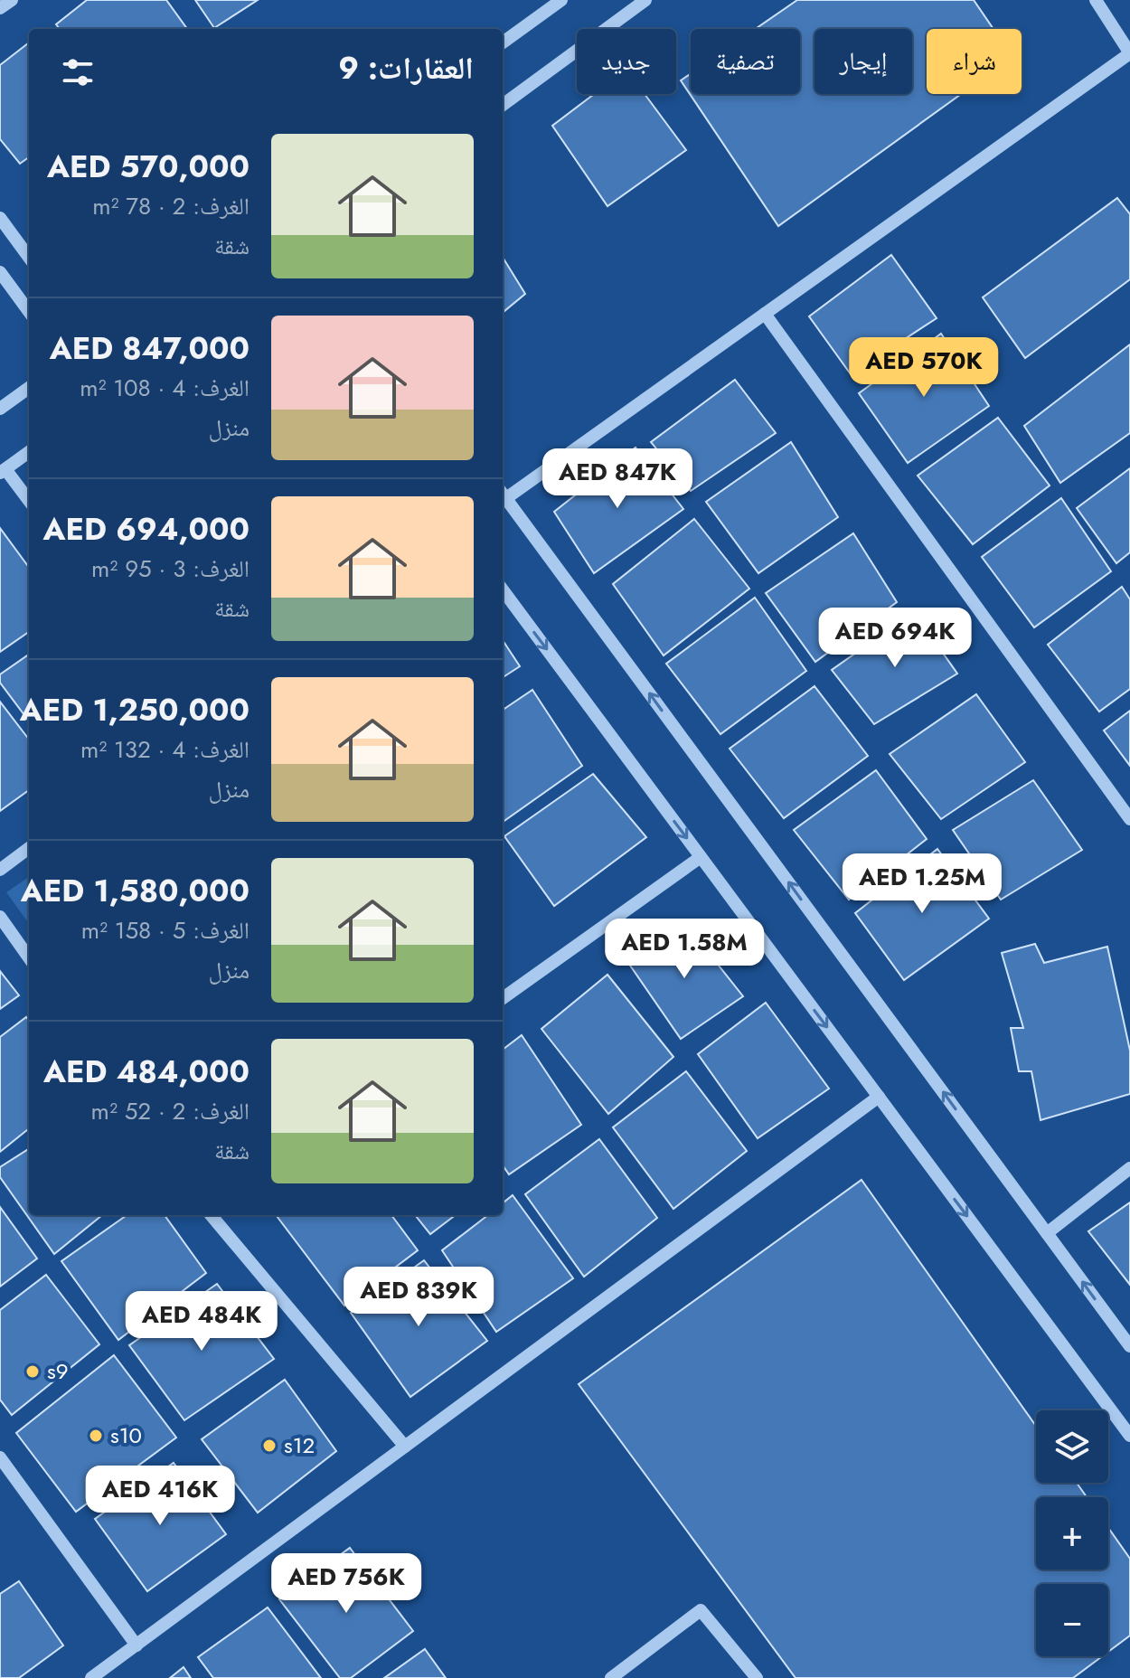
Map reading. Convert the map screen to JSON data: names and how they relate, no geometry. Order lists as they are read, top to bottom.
{
  "places": ["s9", "s10", "s12"],
  "page": {
    "chip": [
      "شراء",
      "إيجار",
      "تصفية",
      "جديد"
    ],
    "heading": "العقارات: 9",
    "list": [
      {
        "name": "AED 570,000",
        "note": "الغرف: 2 · 78 m² · شقة"
      },
      {
        "name": "AED 847,000",
        "note": "الغرف: 4 · 108 m² · منزل"
      },
      {
        "name": "AED 694,000",
        "note": "الغرف: 3 · 95 m² · شقة"
      },
      {
        "name": "AED 1,250,000",
        "note": "الغرف: 4 · 132 m² · منزل"
      },
      {
        "name": "AED 1,580,000",
        "note": "الغرف: 5 · 158 m² · منزل"
      },
      {
        "name": "AED 484,000",
        "note": "الغرف: 2 · 52 m² · شقة"
      }
    ],
    "price": [
      "AED 570K",
      "AED 847K",
      "AED 694K",
      "AED 1.25M",
      "AED 1.58M",
      "AED 839K",
      "AED 484K",
      "AED 416K",
      "AED 756K"
    ],
    "map_buttons": ["+", "−"]
  }
}
